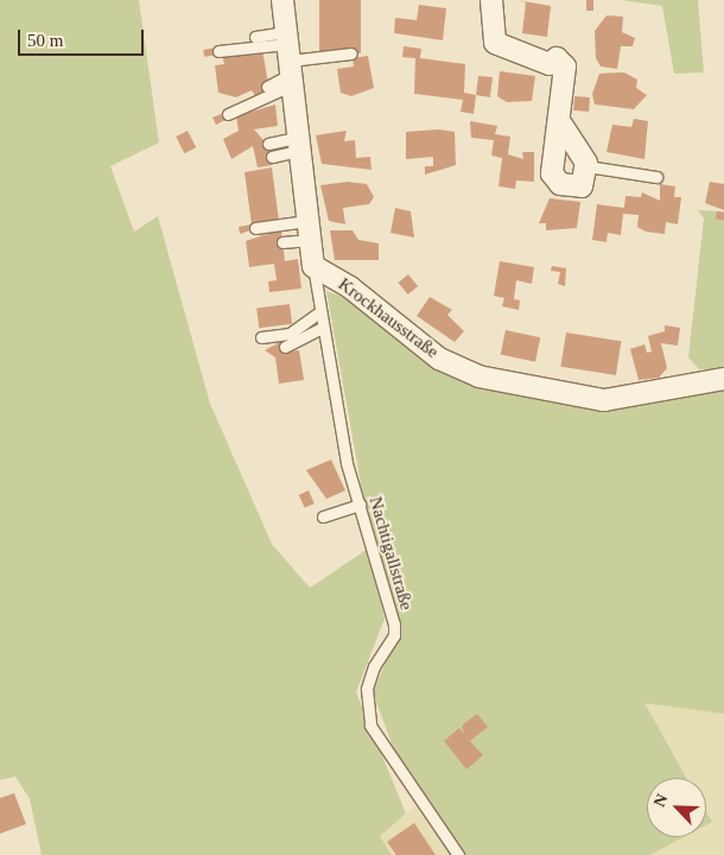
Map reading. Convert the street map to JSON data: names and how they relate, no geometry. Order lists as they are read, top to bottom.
{
  "streets": {
    "street": ["Krockhausstraße"],
    "lane": ["Nachtigallstraße"]
  },
  "crossings": [
    ["Krockhausstraße", "Nachtigallstraße"]
  ],
  "scale_bar": "50 m",
  "north": "top left"
}
